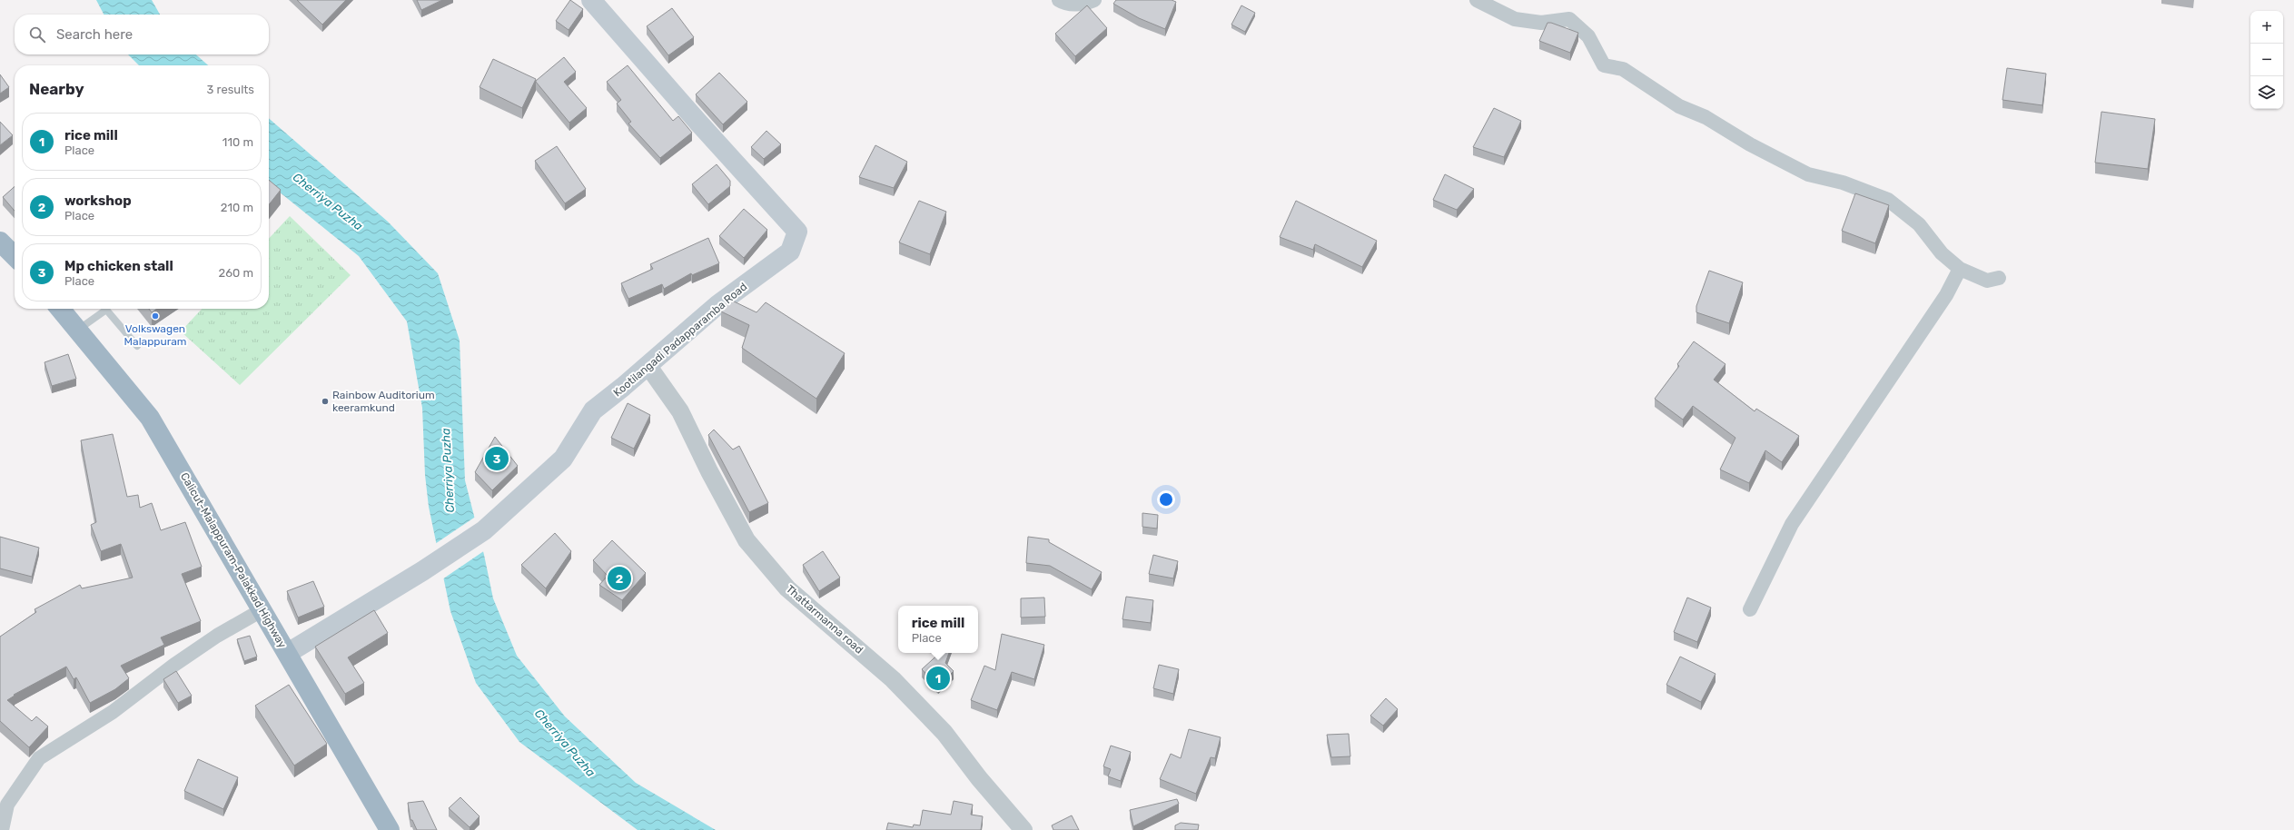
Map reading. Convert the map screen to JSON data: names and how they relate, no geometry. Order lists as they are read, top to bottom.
{
  "streets": {
    "highway": ["Calicut-Malappuram-Palakkad Highway"],
    "main road": ["Kootilangadi Padapparamba Road"],
    "street": ["Thattarmanna road"]
  },
  "crossings": [
    ["Kootilangadi Padapparamba Road", "Calicut-Malappuram-Palakkad Highway"],
    ["Kootilangadi Padapparamba Road", "Thattarmanna road"]
  ],
  "water": ["Cherriya Puzha"],
  "places": ["Volkswagen Malappuram", "Rainbow Auditorium keeramkund"],
  "page": {
    "map_buttons": ["+", "−"],
    "search": "Search here",
    "heading": ["Nearby", "3 results"],
    "list": [
      {
        "mark": "1",
        "name": "rice mill",
        "note": "Place",
        "value": "110 m"
      },
      {
        "mark": "2",
        "name": "workshop",
        "note": "Place",
        "value": "210 m"
      },
      {
        "mark": "3",
        "name": "Mp chicken stall",
        "note": "Place",
        "value": "260 m"
      }
    ],
    "pins": ["3", "2", "1"],
    "popup": ["rice mill", "Place"]
  }
}
